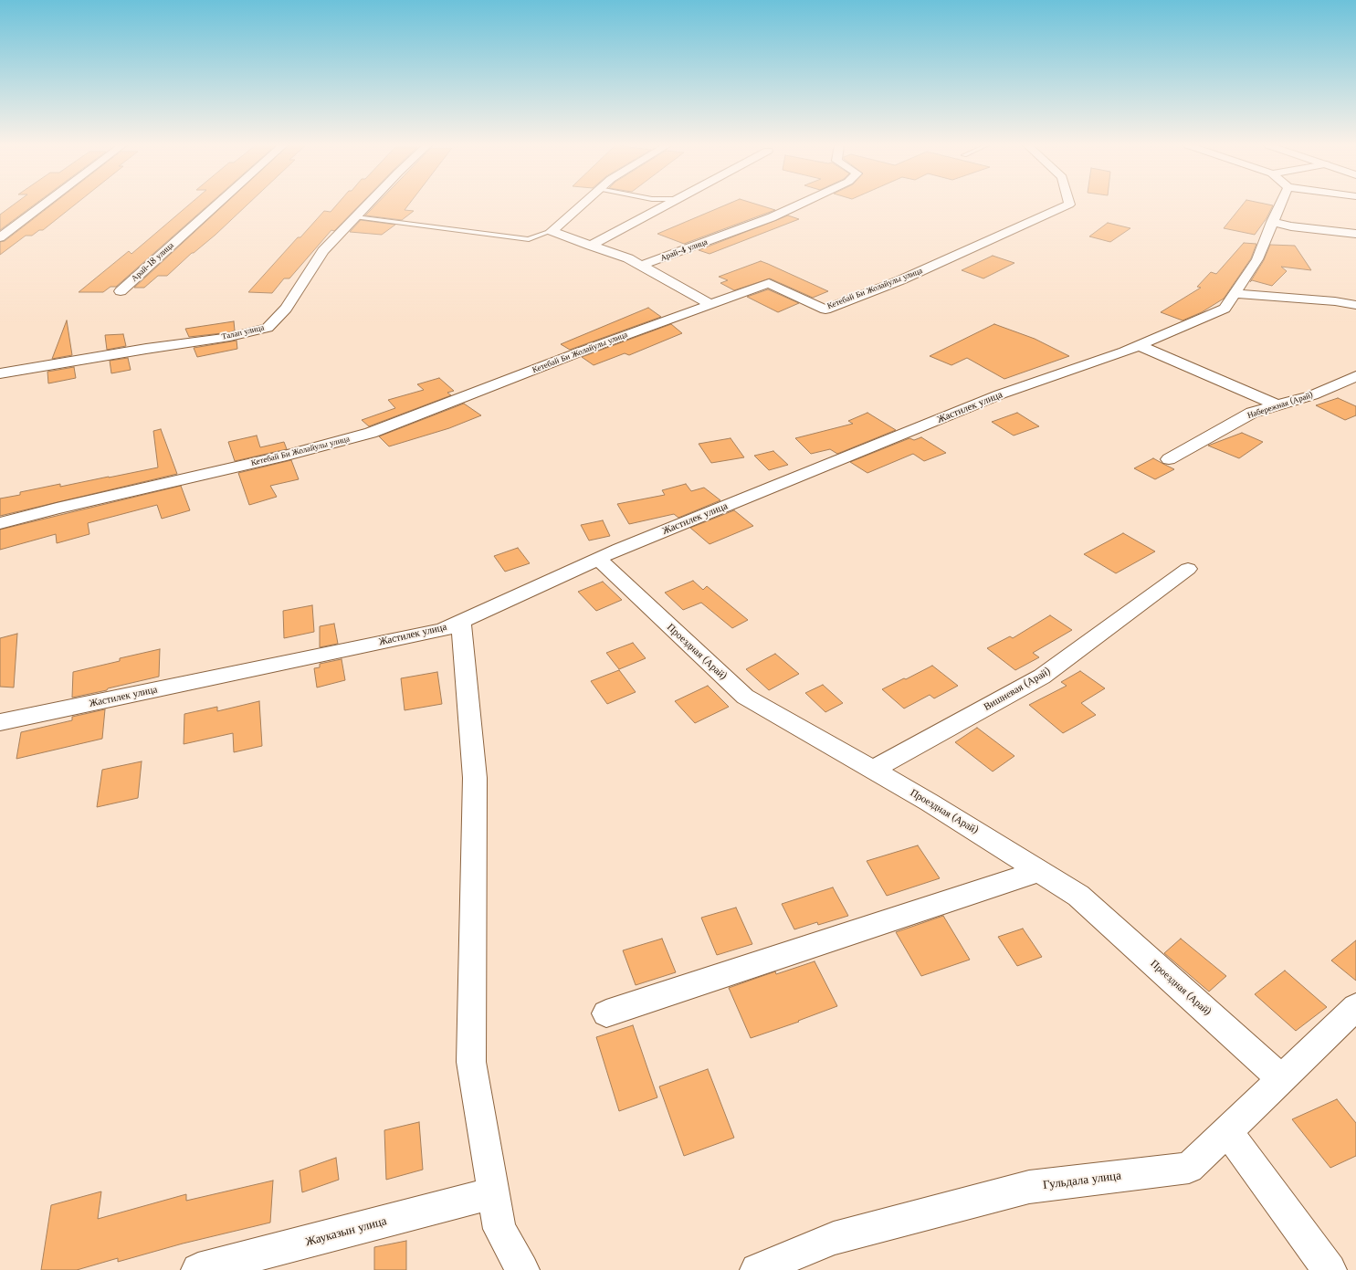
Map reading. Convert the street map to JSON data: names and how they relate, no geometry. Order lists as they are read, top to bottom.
{
  "streets": {
    "street": [
      "Арай-4 улица",
      "Арай-18 улица",
      "Кетебай Би Жолайулы улица",
      "Талап улица",
      "Набережная (Арай)",
      "Жастилек улица",
      "Проездная (Арай)",
      "Вишневая (Арай)",
      "Гульдала улица",
      "Жауказын улица"
    ]
  },
  "crossings": [
    ["Жастилек улица", "Проездная (Арай)"],
    ["Проездная (Арай)", "Вишневая (Арай)"],
    ["Проездная (Арай)", "Гульдала улица"]
  ]
}
